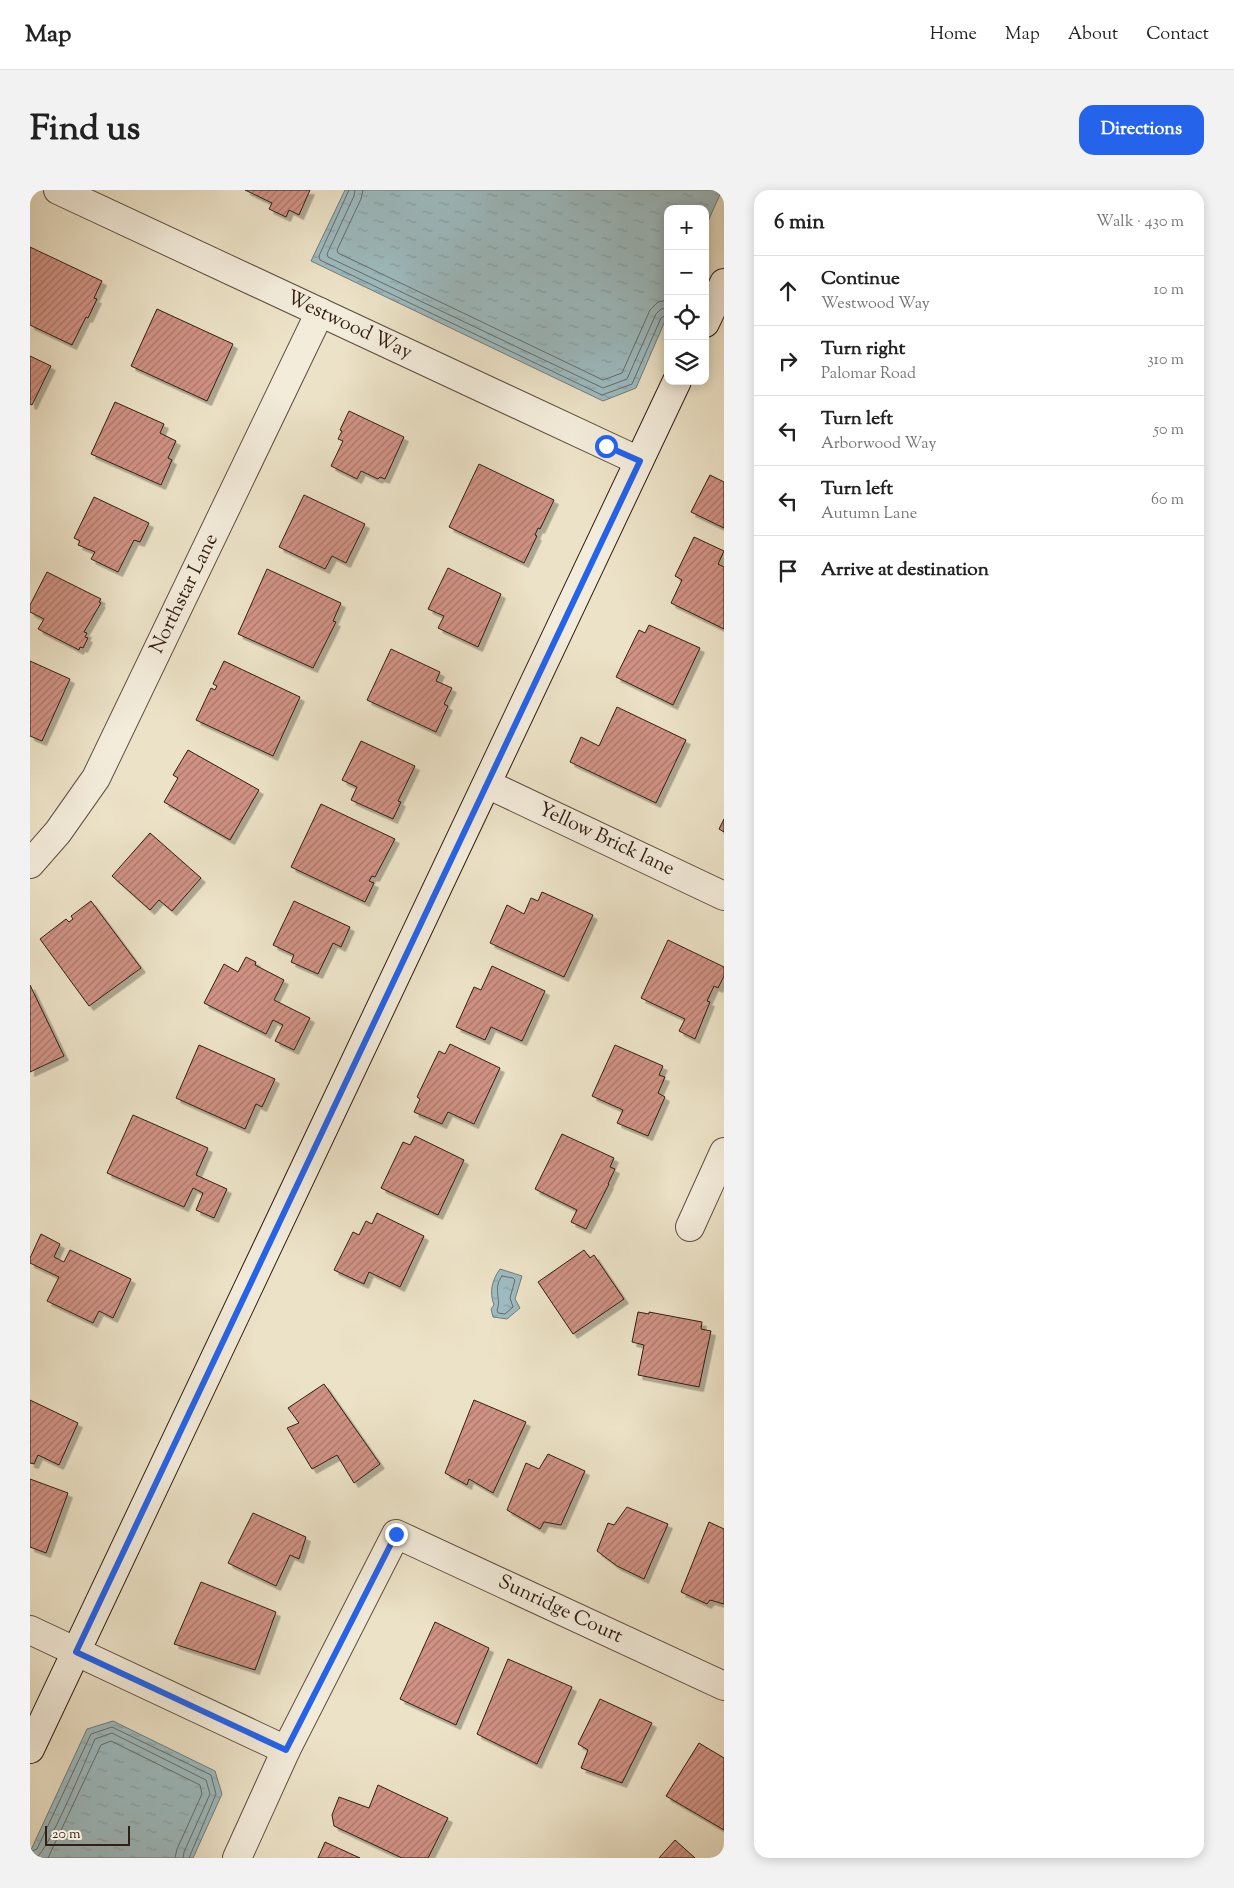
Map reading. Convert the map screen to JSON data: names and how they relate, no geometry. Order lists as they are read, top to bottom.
{
  "streets": {
    "street": [
      "Westwood Way",
      "Northstar Lane",
      "Yellow Brick lane",
      "Sunridge Court"
    ]
  },
  "crossings": [
    ["Westwood Way", "Northstar Lane"]
  ],
  "scale_bar": "20 m",
  "page": {
    "header": "Map",
    "nav": [
      "Home",
      "Map",
      "About",
      "Contact"
    ],
    "title": "Find us",
    "buttons": "Directions",
    "heading": ["6 min", "Walk · 430 m"],
    "map_buttons": ["+", "−"],
    "list": [
      ["Continue", "Westwood Way", "10 m"],
      ["Turn right", "Palomar Road", "310 m"],
      ["Turn left", "Arborwood Way", "50 m"],
      ["Turn left", "Autumn Lane", "60 m"],
      "Arrive at destination"
    ],
    "scale": "20 m"
  }
}
